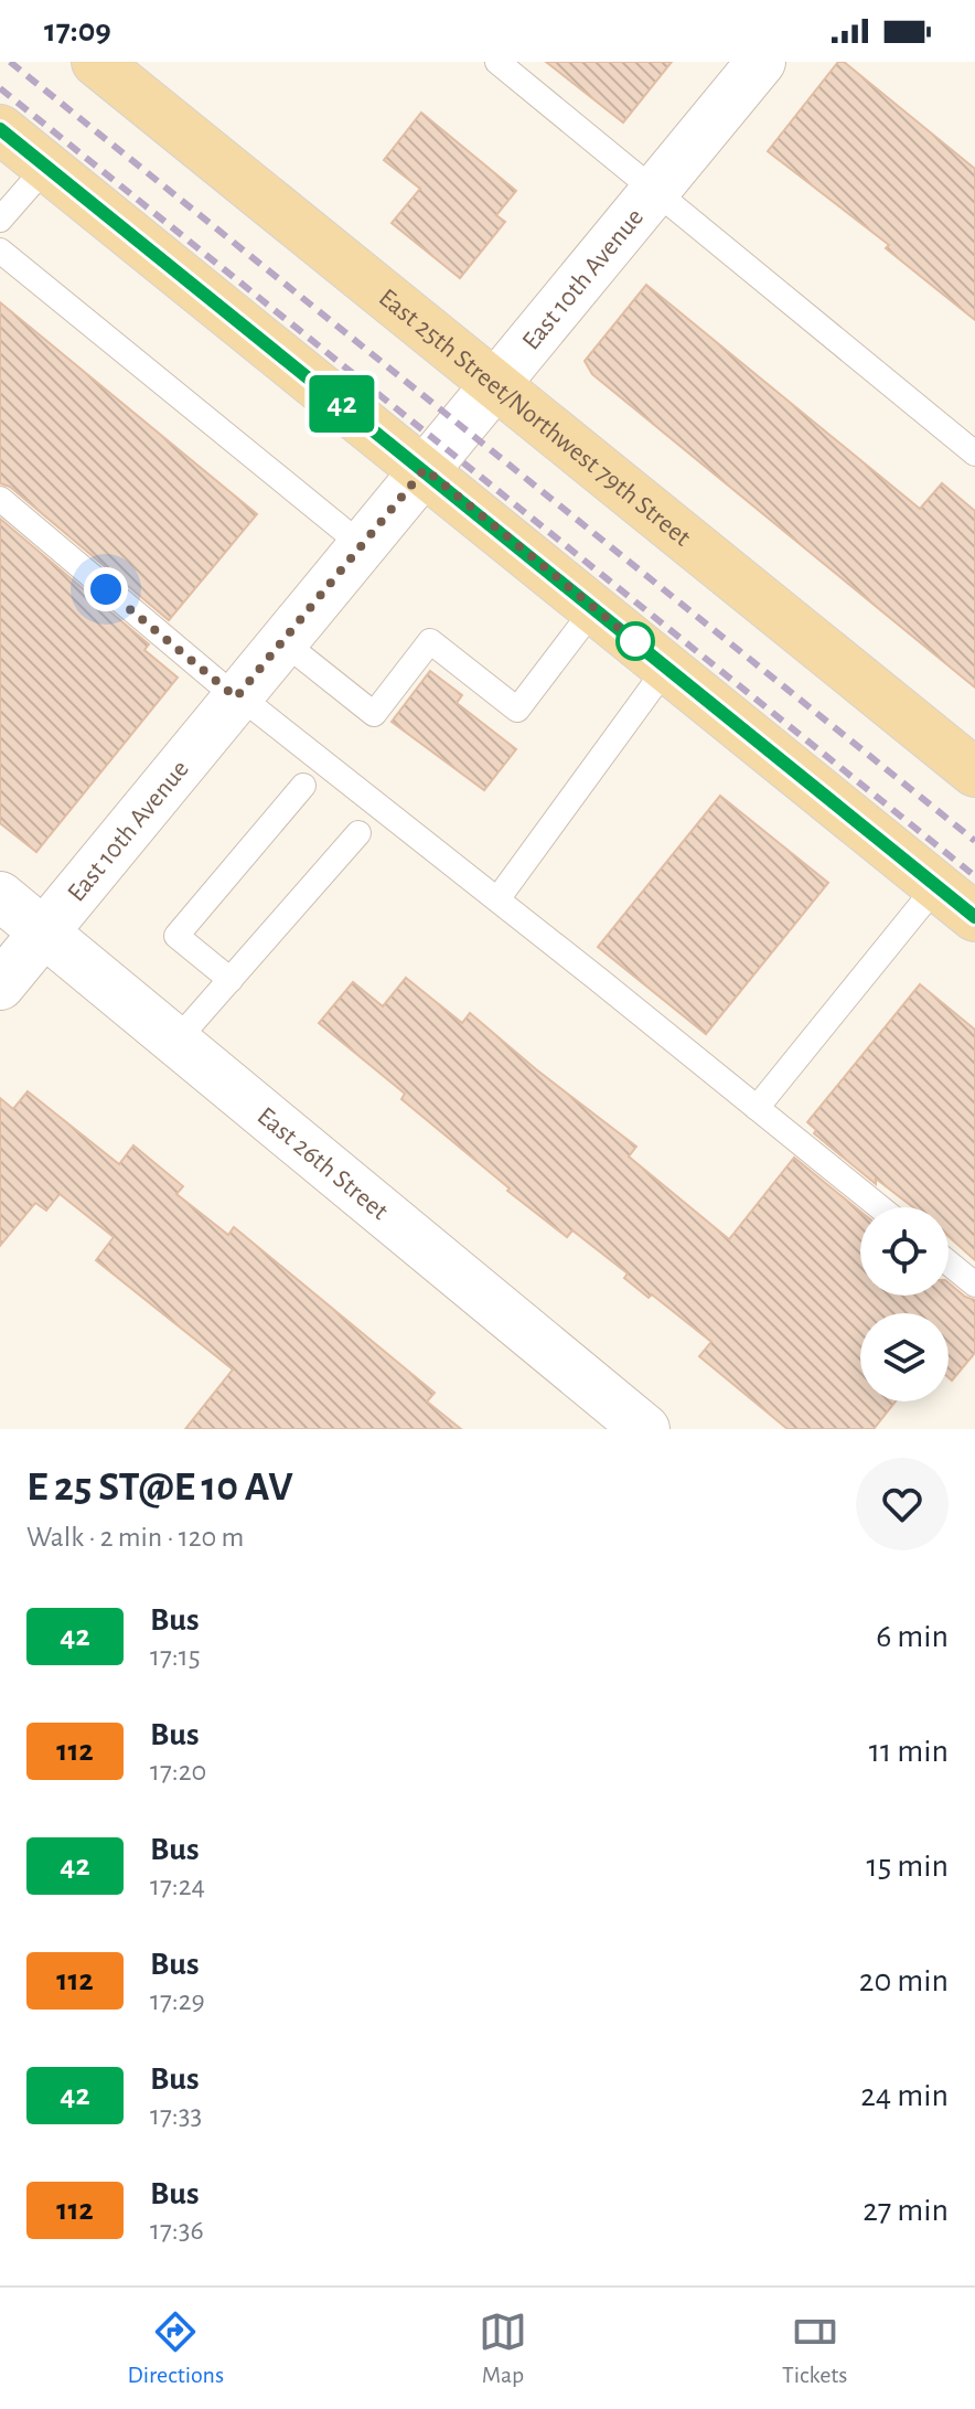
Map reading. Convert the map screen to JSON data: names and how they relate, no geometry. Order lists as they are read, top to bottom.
{
  "streets": {
    "main road": ["East 25th Street/Northwest 79th Street"],
    "street": ["East 10th Avenue", "East 26th Street"]
  },
  "crossings": [
    ["East 10th Avenue", "East 25th Street/Northwest 79th Street"],
    ["East 10th Avenue", "East 26th Street"]
  ],
  "lines": ["bus line 42"],
  "page": {
    "status": "17:09",
    "on_map": "42",
    "heading": ["E 25 ST@E 10 AV", "Walk · 2 min · 120 m"],
    "list": [
      {
        "mark": "42",
        "name": "Bus",
        "note": "17:15",
        "value": "6 min"
      },
      {
        "mark": "112",
        "name": "Bus",
        "note": "17:20",
        "value": "11 min"
      },
      {
        "mark": "42",
        "name": "Bus",
        "note": "17:24",
        "value": "15 min"
      },
      {
        "mark": "112",
        "name": "Bus",
        "note": "17:29",
        "value": "20 min"
      },
      {
        "mark": "42",
        "name": "Bus",
        "note": "17:33",
        "value": "24 min"
      },
      {
        "mark": "112",
        "name": "Bus",
        "note": "17:36",
        "value": "27 min"
      }
    ],
    "tabs": ["Directions", "Map", "Tickets"]
  }
}
